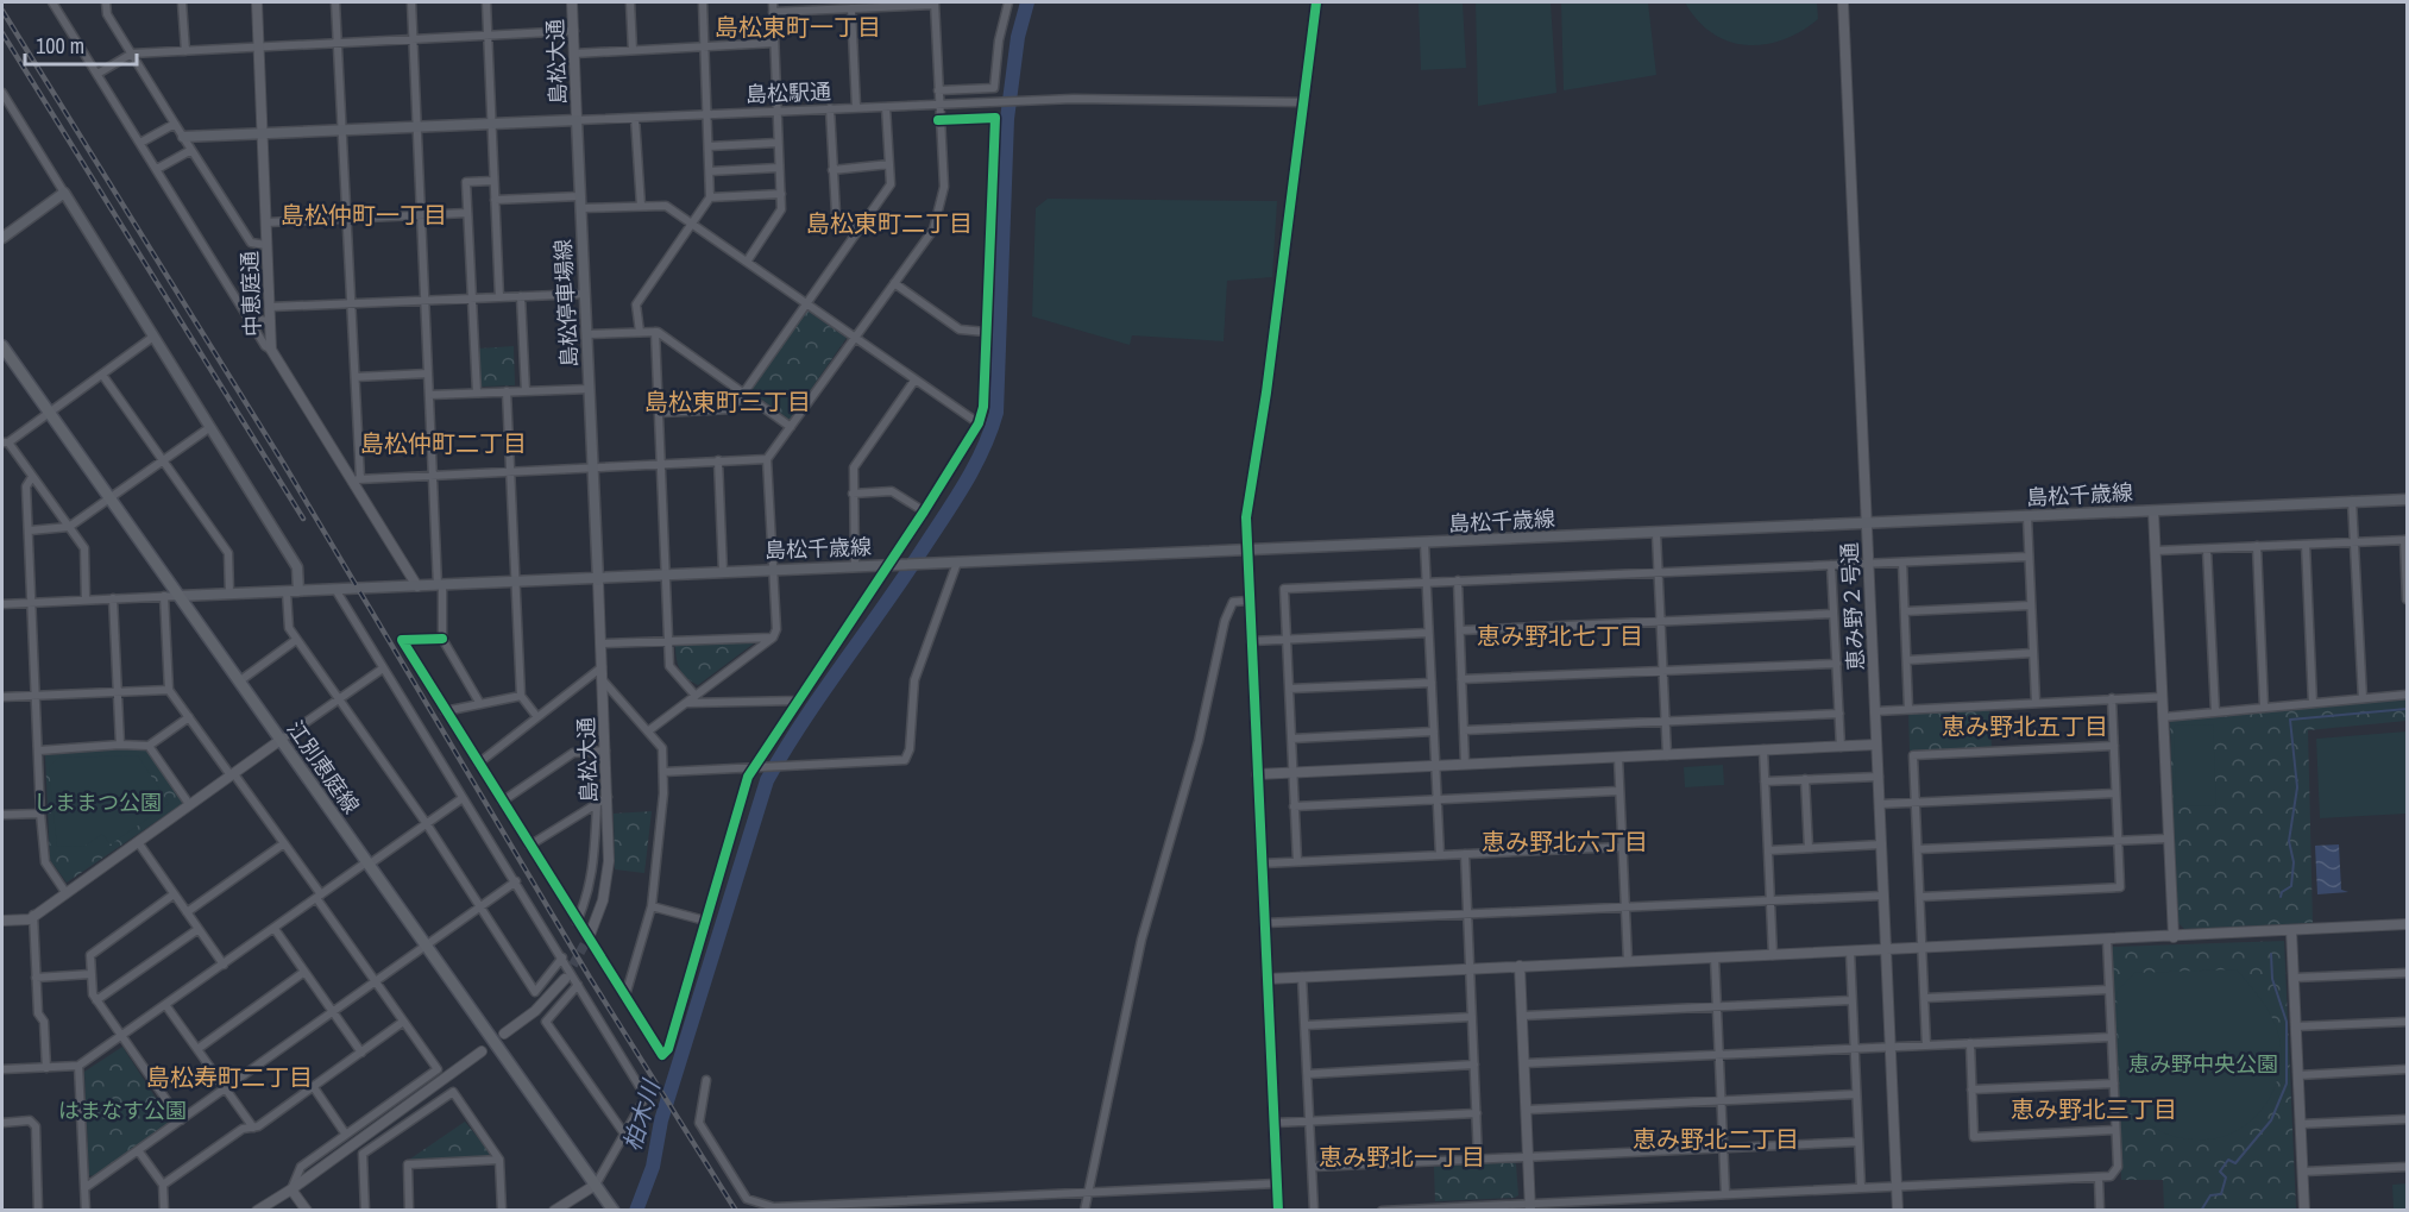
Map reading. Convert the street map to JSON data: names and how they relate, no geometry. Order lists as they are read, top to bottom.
{
  "streets": {
    "main road": ["島松停車場線", "島松千歳線", "江別恵庭線"],
    "street": [
      "島松大通",
      "島松駅通",
      "中恵庭通",
      "恵み野２号通"
    ]
  },
  "crossings": [
    ["島松大通", "島松駅通"],
    ["島松大通", "島松停車場線"],
    ["島松大通", "島松千歳線"],
    ["島松駅通", "島松停車場線"],
    ["島松停車場線", "島松千歳線"],
    ["島松千歳線", "恵み野２号通"]
  ],
  "districts": [
    "島松東町一丁目",
    "島松仲町一丁目",
    "島松東町二丁目",
    "島松東町三丁目",
    "島松仲町二丁目",
    "恵み野北七丁目",
    "恵み野北五丁目",
    "恵み野北六丁目",
    "島松寿町二丁目",
    "恵み野北三丁目",
    "恵み野北二丁目",
    "恵み野北一丁目"
  ],
  "water": ["柏木川"],
  "parks": ["しままつ公園", "恵み野中央公園", "はまなす公園"],
  "scale_bar": "100 m"
}
